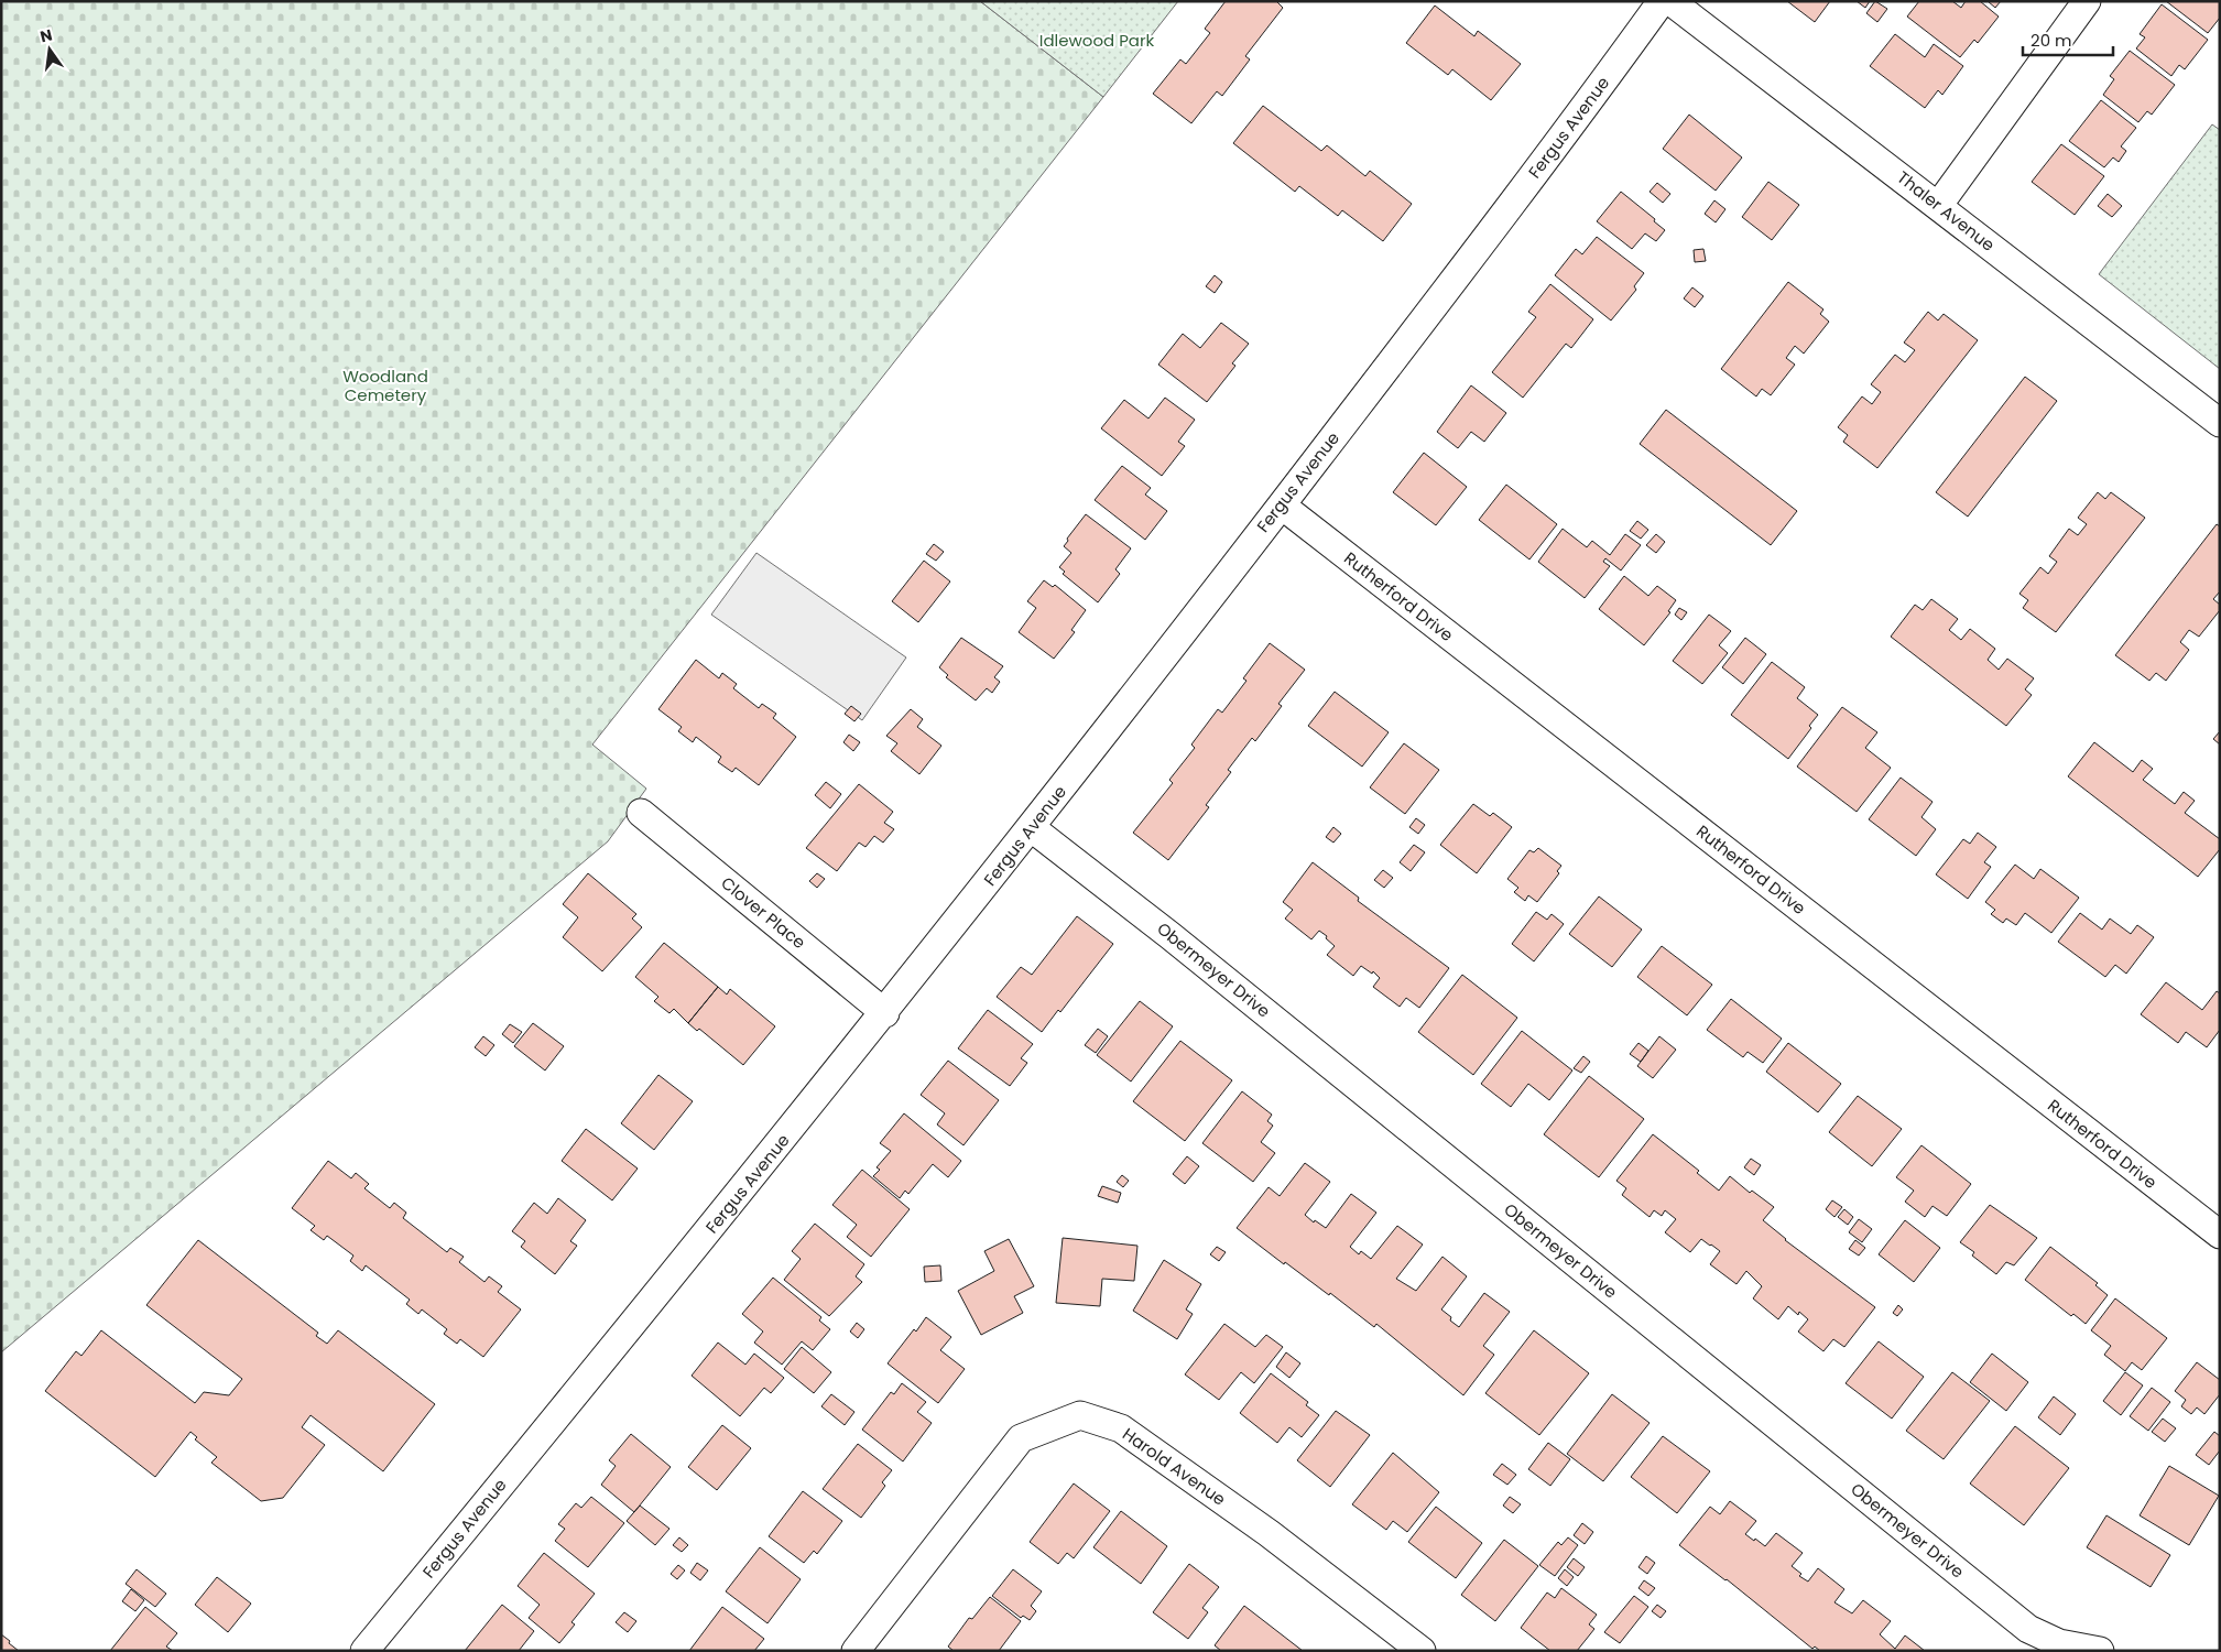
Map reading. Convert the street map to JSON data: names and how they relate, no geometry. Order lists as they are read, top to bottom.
{
  "streets": {
    "street": [
      "Fergus Avenue",
      "Thaler Avenue",
      "Rutherford Drive",
      "Clover Place",
      "Obermeyer Drive",
      "Harold Avenue"
    ]
  },
  "crossings": [
    ["Fergus Avenue", "Rutherford Drive"],
    ["Fergus Avenue", "Clover Place"],
    ["Fergus Avenue", "Obermeyer Drive"]
  ],
  "parks": ["Idlewood Park", "Woodland Cemetery"],
  "scale_bar": "20 m",
  "north": "top"
}
